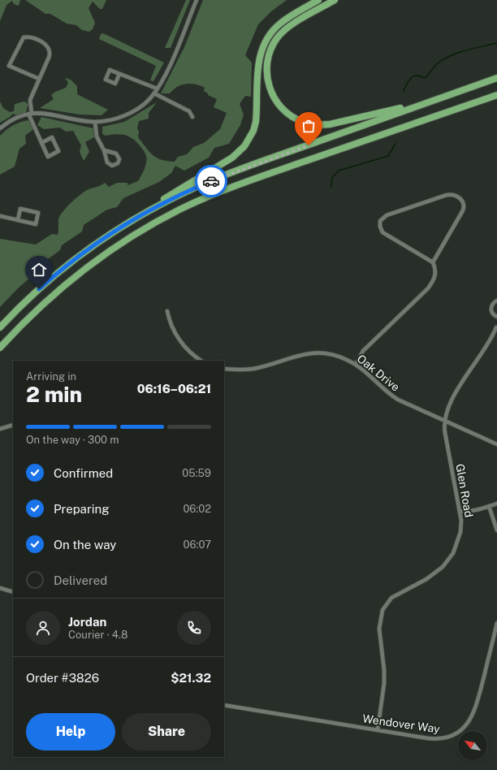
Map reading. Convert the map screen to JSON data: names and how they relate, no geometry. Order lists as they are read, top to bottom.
{
  "streets": {
    "street": ["Oak Drive", "Glen Road", "Wendover Way"]
  },
  "crossings": [
    ["Oak Drive", "Glen Road"],
    ["Glen Road", "Wendover Way"]
  ],
  "north": "top left",
  "page": {
    "heading": ["2 min", "Arriving in", "06:16–06:21"],
    "panel": [
      "Jordan",
      "Courier · 4.8",
      "Order #3826",
      "$21.32"
    ],
    "bar": "On the way · 300 m",
    "list": [
      ["Confirmed", "05:59"],
      ["Preparing", "06:02"],
      ["On the way", "06:07"],
      "Delivered"
    ],
    "buttons": ["Help", "Share"]
  }
}
